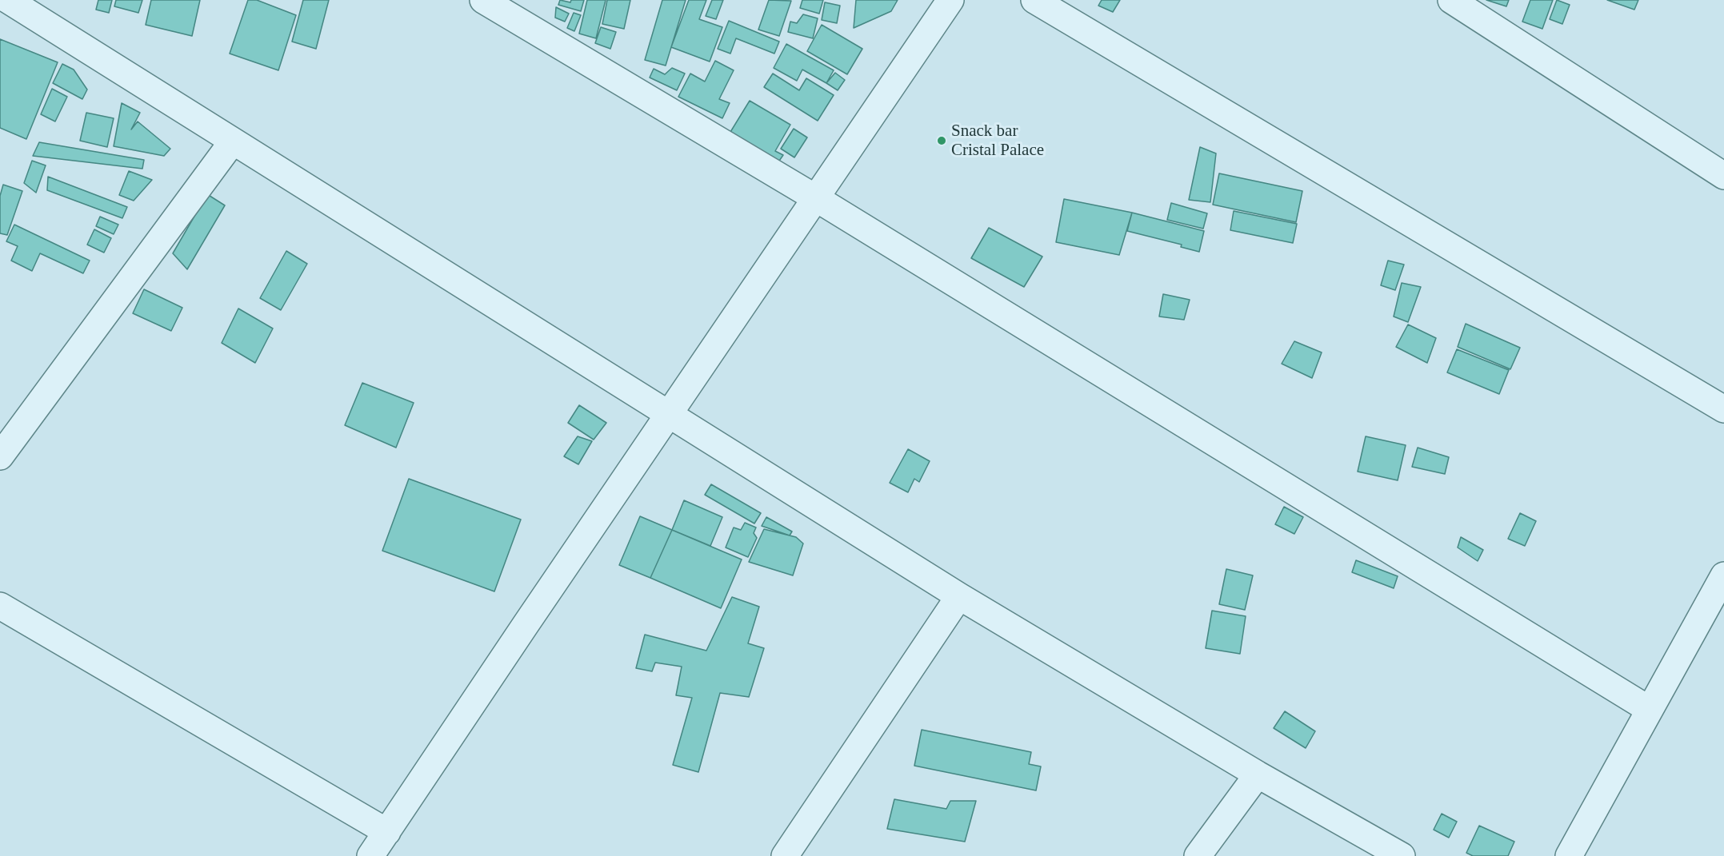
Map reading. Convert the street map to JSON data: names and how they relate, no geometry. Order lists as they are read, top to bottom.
{
  "places": ["Snack bar Cristal Palace"]
}
